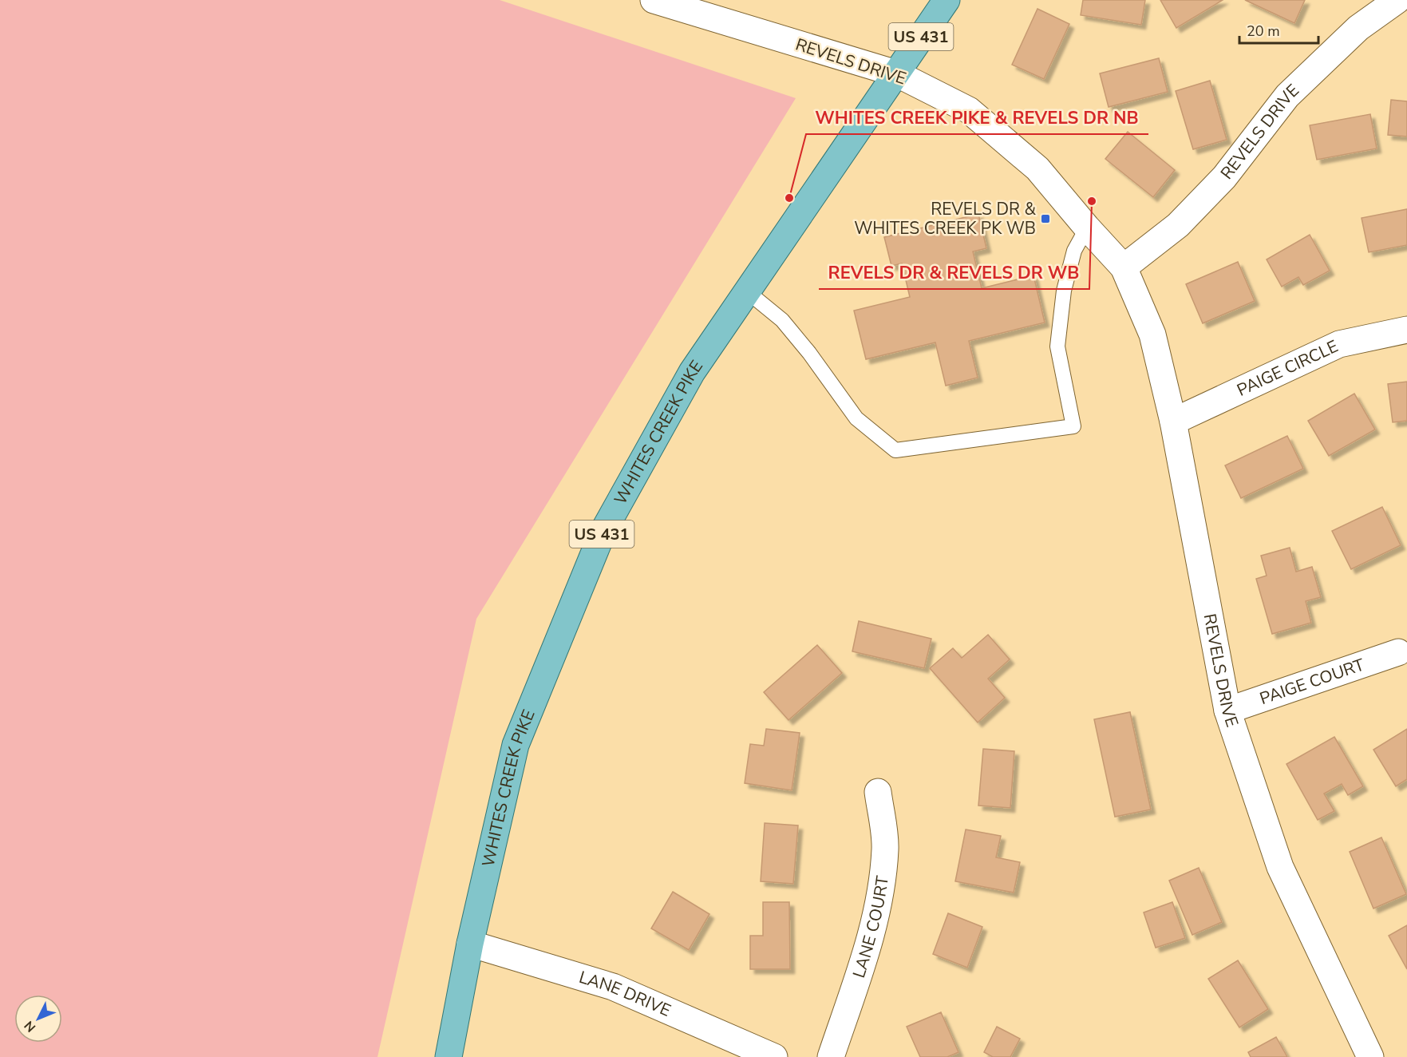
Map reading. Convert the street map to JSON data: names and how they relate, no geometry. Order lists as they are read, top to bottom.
{
  "streets": {
    "main road": ["US 431", "WHITES CREEK PIKE"],
    "street": [
      "REVELS DRIVE",
      "PAIGE CIRCLE",
      "PAIGE COURT",
      "LANE COURT",
      "LANE DRIVE"
    ]
  },
  "crossings": [
    ["REVELS DRIVE", "PAIGE CIRCLE"],
    ["REVELS DRIVE", "WHITES CREEK PIKE"],
    ["REVELS DRIVE", "PAIGE COURT"],
    ["WHITES CREEK PIKE", "LANE DRIVE"]
  ],
  "places": {
    "other": ["WHITES CREEK PIKE & REVELS DR NB", "REVELS DR & REVELS DR WB"],
    "transit": ["REVELS DR & WHITES CREEK PK WB"]
  },
  "scale_bar": "20 m",
  "north": "bottom left"
}
